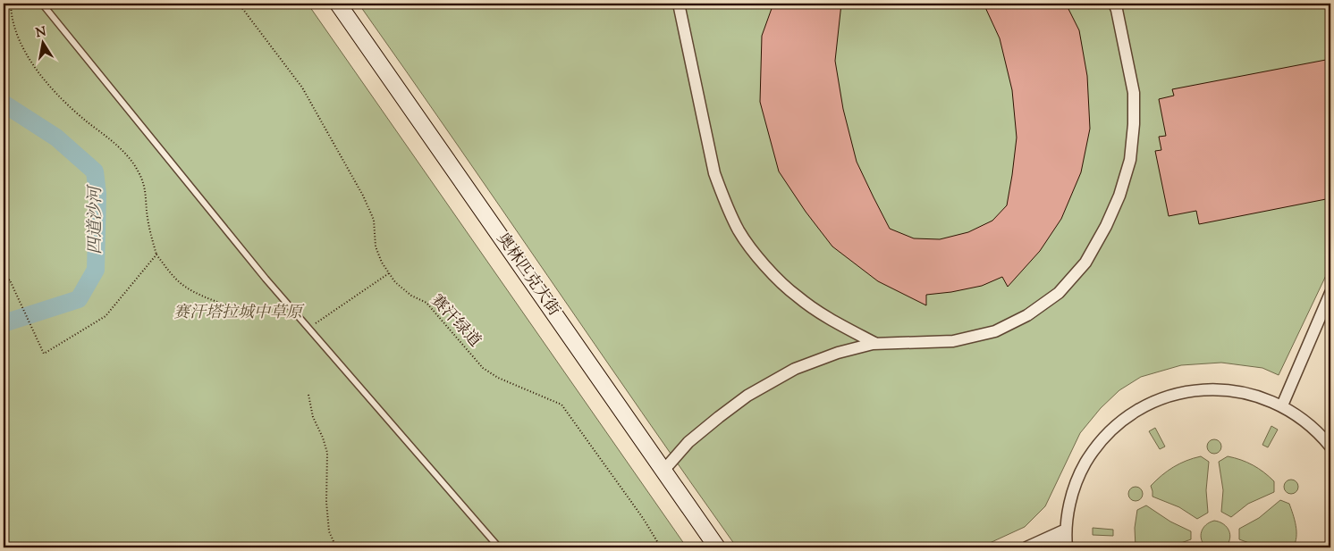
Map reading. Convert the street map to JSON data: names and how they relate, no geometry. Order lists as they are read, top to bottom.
{
  "streets": {
    "main road": ["奥林匹克大街"],
    "path": ["赛汗绿道"]
  },
  "water": ["四道沙河"],
  "parks": ["赛汗塔拉城中草原"],
  "north": "top"
}
